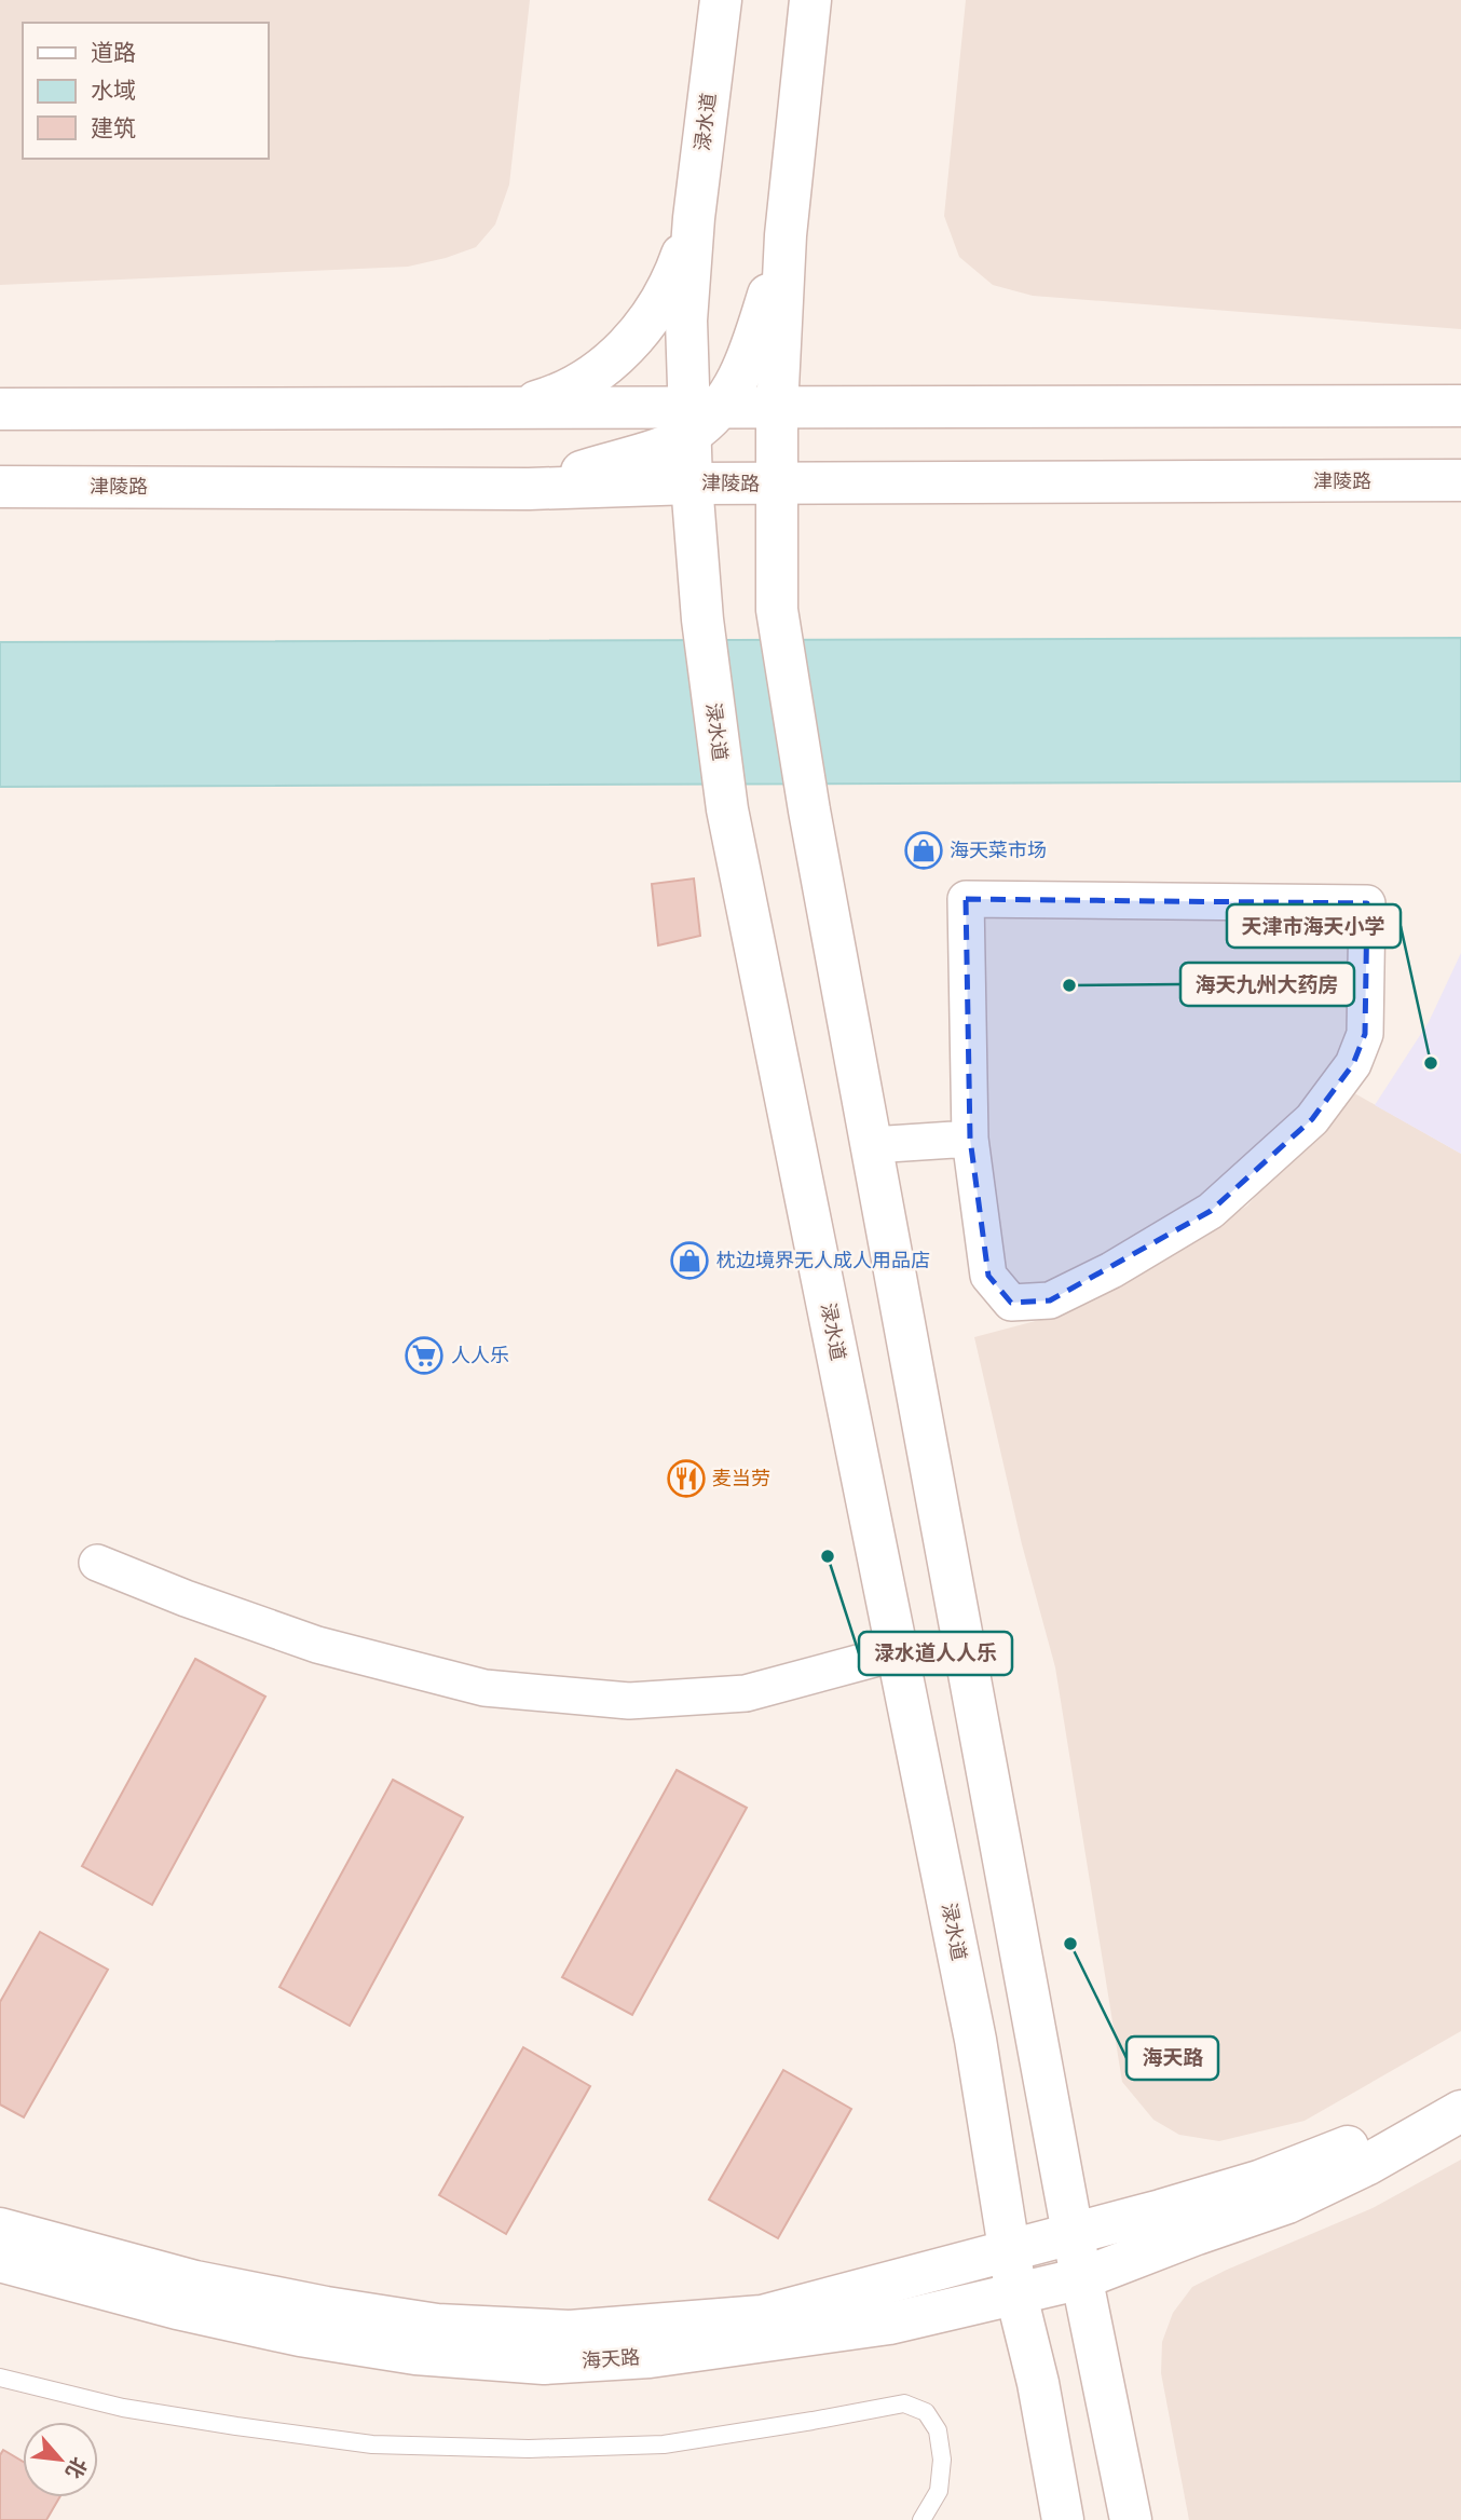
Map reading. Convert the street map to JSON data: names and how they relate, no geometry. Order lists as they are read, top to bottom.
{
  "streets": {
    "street": ["渌水道", "津陵路", "海天路"]
  },
  "crossings": [
    ["渌水道", "津陵路"],
    ["渌水道", "海天路"]
  ],
  "places": {
    "shop": ["海天菜市场", "枕边境界无人成人用品店"],
    "other": [
      "海天九州大药房",
      "天津市海天小学",
      "渌水道人人乐",
      "海天路"
    ],
    "supermarket": ["人人乐"],
    "restaurant": ["麦当劳"]
  },
  "legend": ["道路", "水域", "建筑"],
  "north": "bottom right"
}
